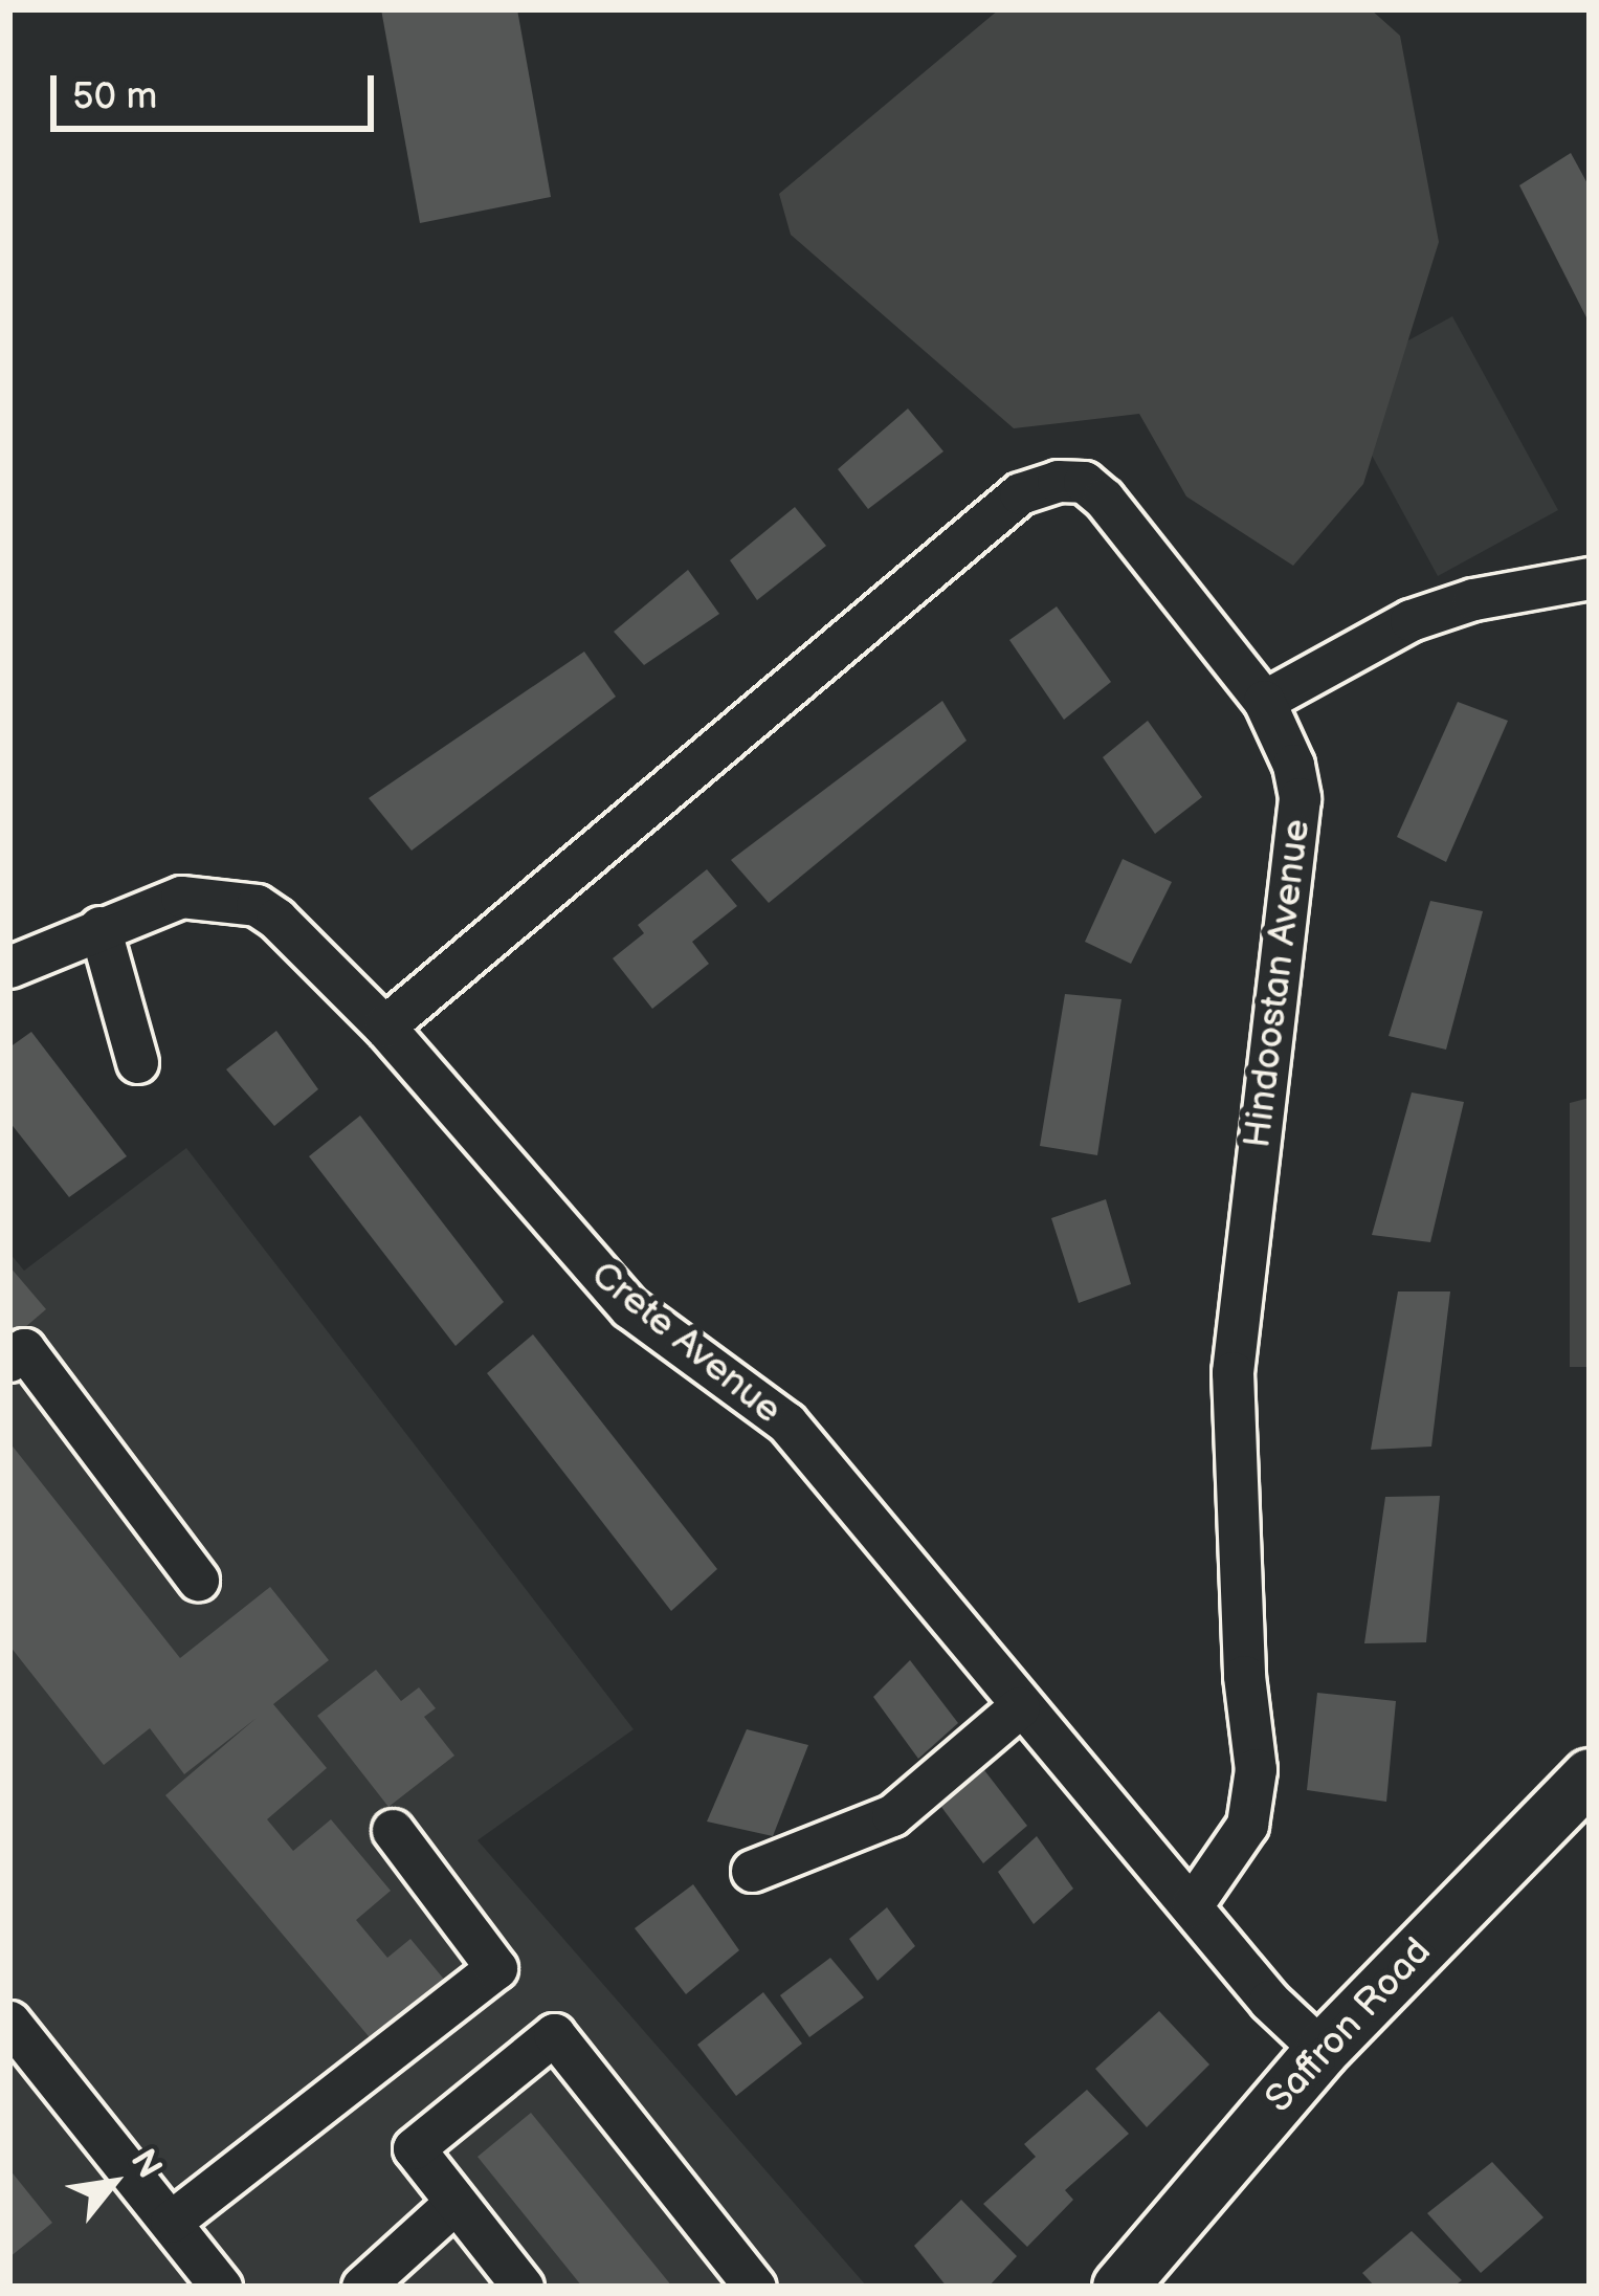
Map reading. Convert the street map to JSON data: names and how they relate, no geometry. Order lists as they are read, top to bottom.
{
  "streets": {
    "main road": ["Saffron Road"],
    "street": ["Hindoostan Avenue", "Crete Avenue"]
  },
  "crossings": [
    ["Hindoostan Avenue", "Crete Avenue"],
    ["Crete Avenue", "Saffron Road"]
  ],
  "scale_bar": "50 m",
  "north": "top right"
}
